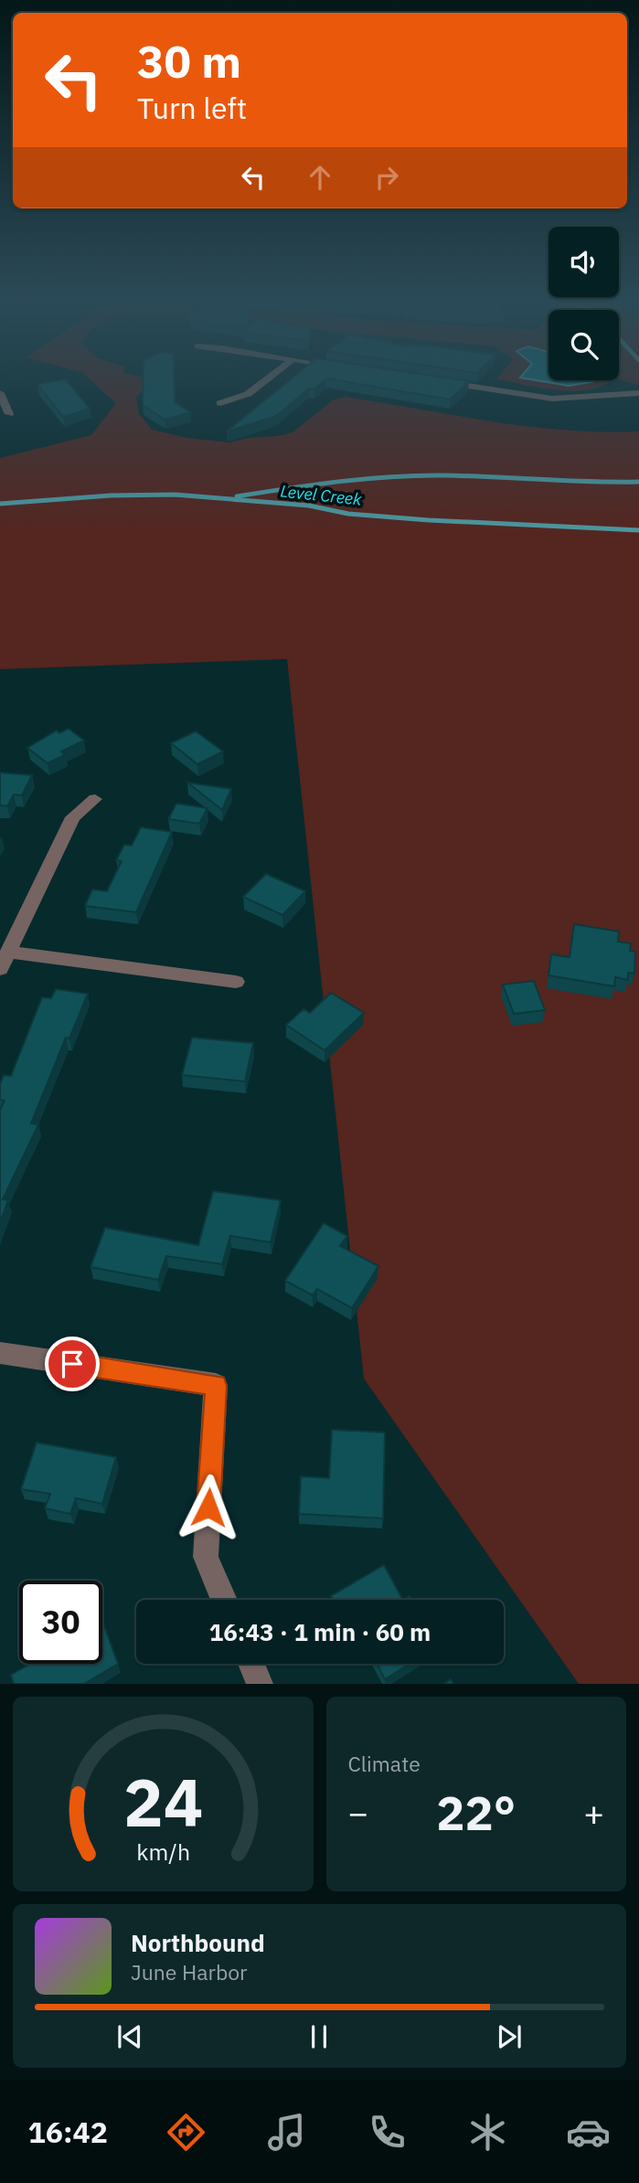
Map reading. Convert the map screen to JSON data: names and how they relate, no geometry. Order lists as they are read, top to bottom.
{
  "water": ["Level Creek"],
  "page": {
    "turn": ["30 m", "Turn left"],
    "limit": "30",
    "trip": "16:43 · 1 min · 60 m",
    "tile": "Climate",
    "heat": ["−", "22°", "+"],
    "song": ["Northbound", "June Harbor"],
    "tabs": "16:42",
    "gauge": ["24", "km/h"]
  }
}
